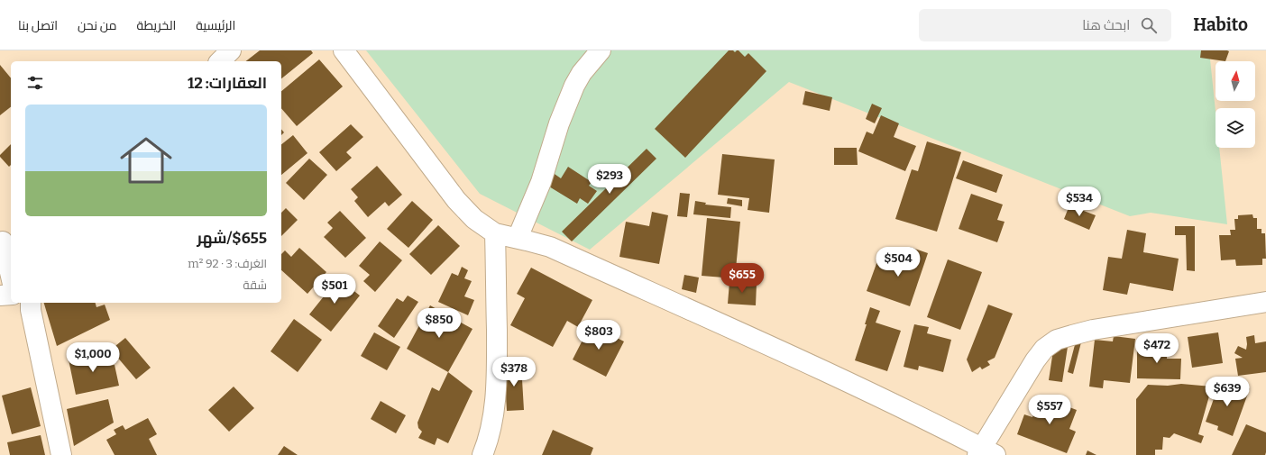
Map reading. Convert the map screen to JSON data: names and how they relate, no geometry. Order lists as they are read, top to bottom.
{
  "north": "top",
  "page": {
    "header": "Habito",
    "search": "ابحث هنا",
    "nav": [
      "الرئيسية",
      "الخريطة",
      "من نحن",
      "اتصل بنا"
    ],
    "heading": "العقارات: 12",
    "list": [
      {
        "name": "$655/شهر",
        "note": "الغرف: 3 · 92 m² · شقة"
      }
    ],
    "price": [
      "$293",
      "$534",
      "$504",
      "$655",
      "$501",
      "$850",
      "$803",
      "$472",
      "$1,000",
      "$378",
      "$639",
      "$557"
    ]
  }
}
